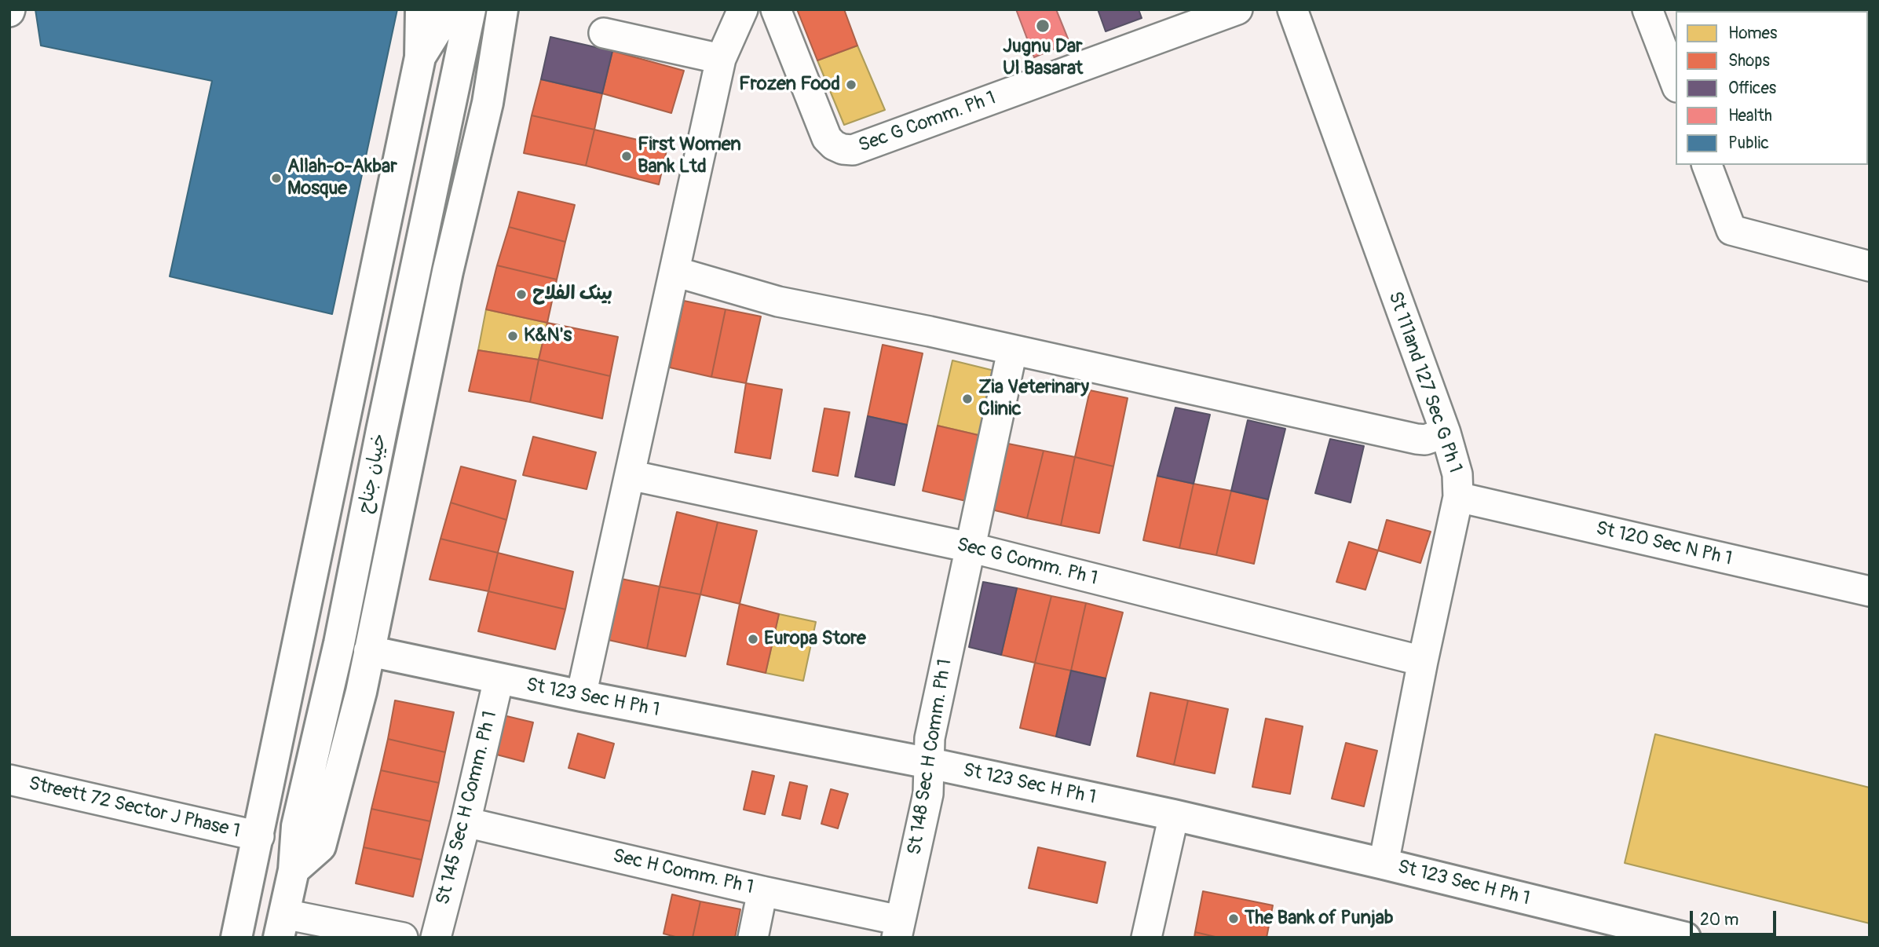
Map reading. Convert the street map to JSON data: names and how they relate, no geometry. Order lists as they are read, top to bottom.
{
  "streets": {
    "street": [
      "Sec G Comm. Ph 1",
      "St 111and 127 Sec G Ph 1",
      "خیبان جناح",
      "St 120 Sec N Ph 1",
      "St 123 Sec H Ph 1",
      "St 148 Sec H Comm. Ph 1",
      "Streett 72 Sector J Phase 1",
      "St 145 Sec H Comm. Ph 1",
      "Sec H Comm. Ph 1"
    ]
  },
  "crossings": [
    ["Sec G Comm. Ph 1", "St 111and 127 Sec G Ph 1"],
    ["Sec G Comm. Ph 1", "St 148 Sec H Comm. Ph 1"],
    ["St 111and 127 Sec G Ph 1", "St 120 Sec N Ph 1"],
    ["St 111and 127 Sec G Ph 1", "St 123 Sec H Ph 1"],
    ["خیبان جناح", "Streett 72 Sector J Phase 1"],
    ["St 123 Sec H Ph 1", "St 148 Sec H Comm. Ph 1"],
    ["St 123 Sec H Ph 1", "St 145 Sec H Comm. Ph 1"],
    ["St 148 Sec H Comm. Ph 1", "Sec H Comm. Ph 1"],
    ["St 145 Sec H Comm. Ph 1", "Sec H Comm. Ph 1"]
  ],
  "places": [
    "Jugnu Dar Ul Basarat",
    "Frozen Food",
    "First Women Bank Ltd",
    "Allah-o-Akbar Mosque",
    "بینک الفلاح",
    "K&N's",
    "Zia Veterinary Clinic",
    "Europa Store",
    "The Bank of Punjab"
  ],
  "legend": [
    "Homes",
    "Shops",
    "Offices",
    "Health",
    "Public"
  ],
  "scale_bar": "20 m"
}
